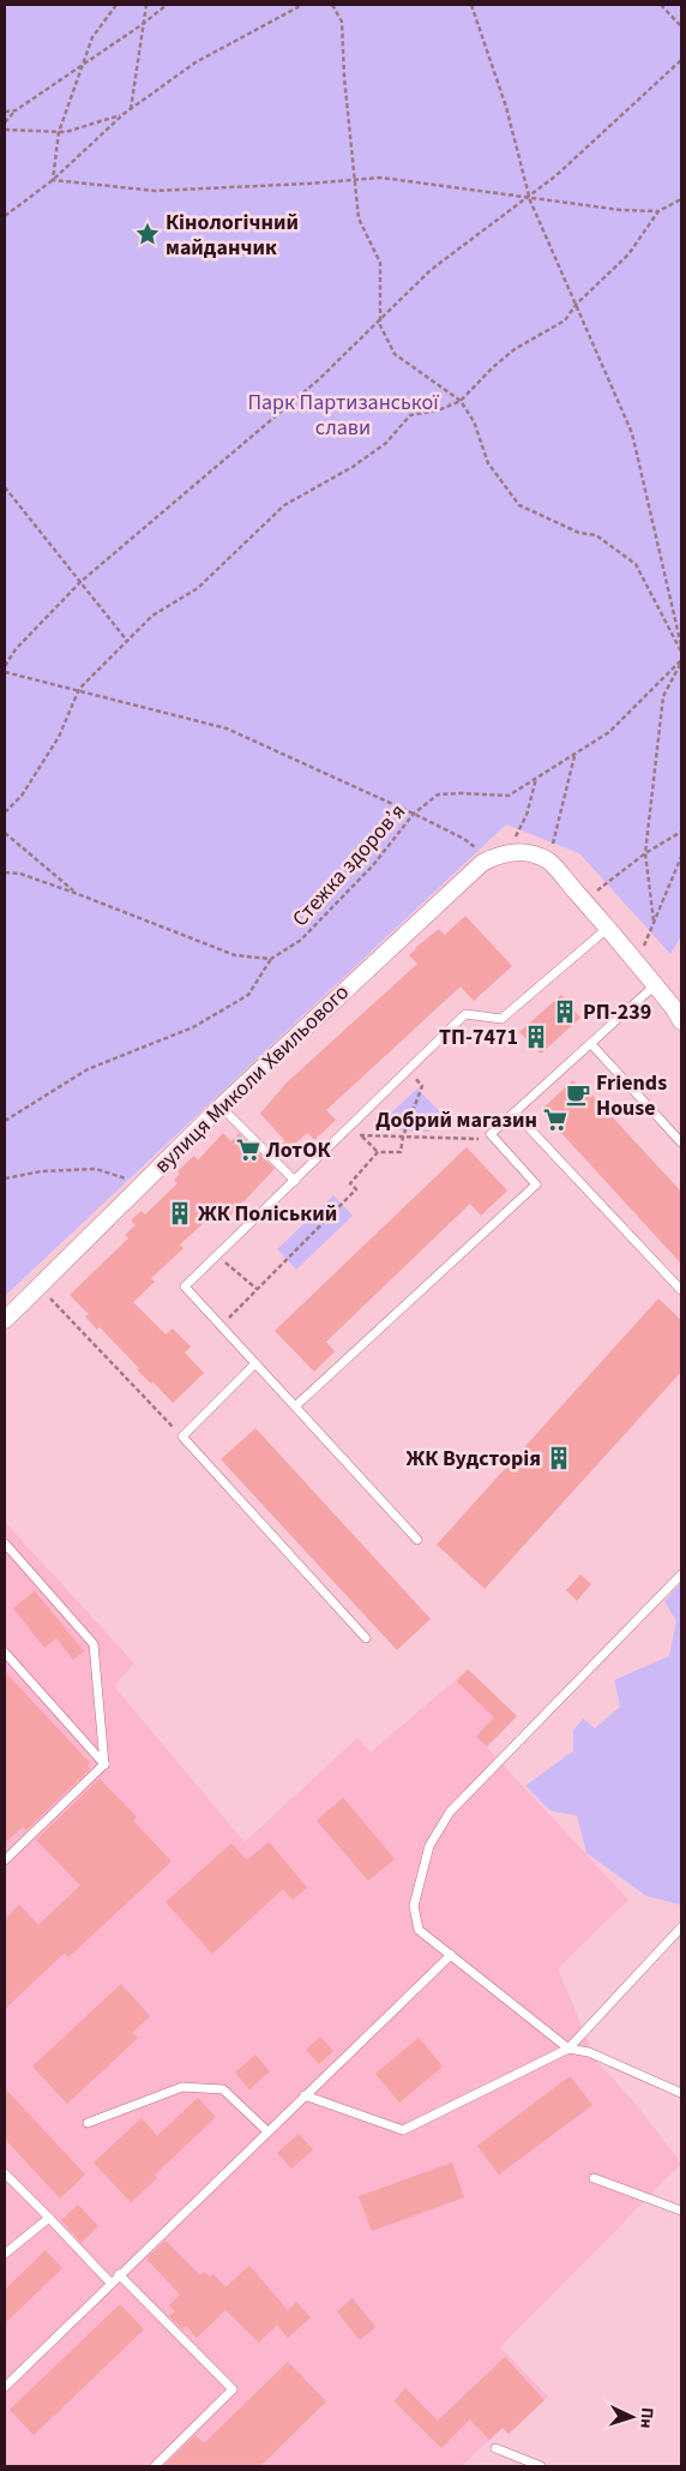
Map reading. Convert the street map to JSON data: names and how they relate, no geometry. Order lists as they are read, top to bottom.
{
  "streets": {
    "street": ["вулиця Миколи Хвильового"],
    "path": ["Стежка здоров’я"]
  },
  "parks": ["Парк Партизанської слави"],
  "places": {
    "place": ["Кінологічний майданчик"],
    "building": [
      "РП-239",
      "ТП-7471",
      "ЖК Поліський",
      "ЖК Вудсторія"
    ],
    "cafe": ["Friends House"],
    "supermarket": ["Добрий магазин", "ЛотОК"]
  },
  "north": "right"
}
